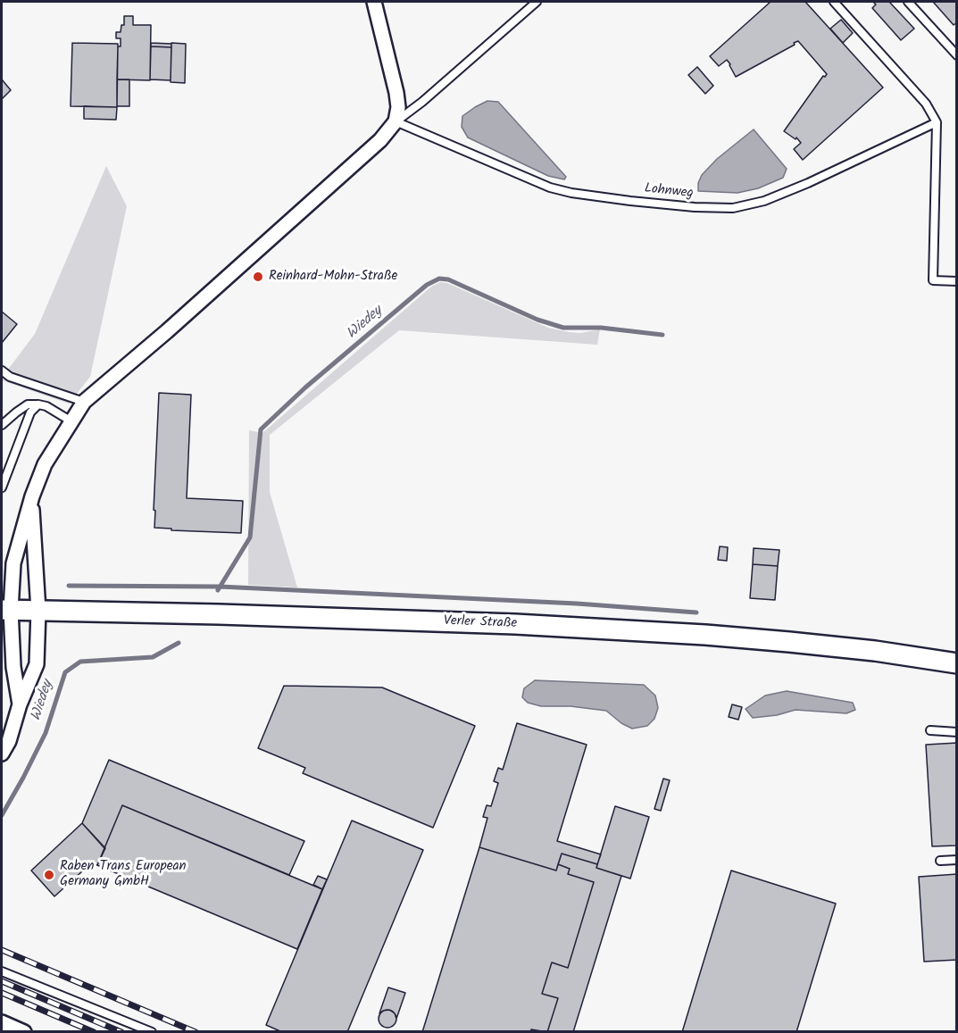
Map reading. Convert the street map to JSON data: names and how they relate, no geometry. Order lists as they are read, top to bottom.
{
  "streets": {
    "main road": ["Verler Straße"],
    "lane": ["Lohnweg"]
  },
  "water": ["Wiedey"],
  "places": ["Reinhard-Mohn-Straße", "Raben Trans European Germany GmbH"]
}
